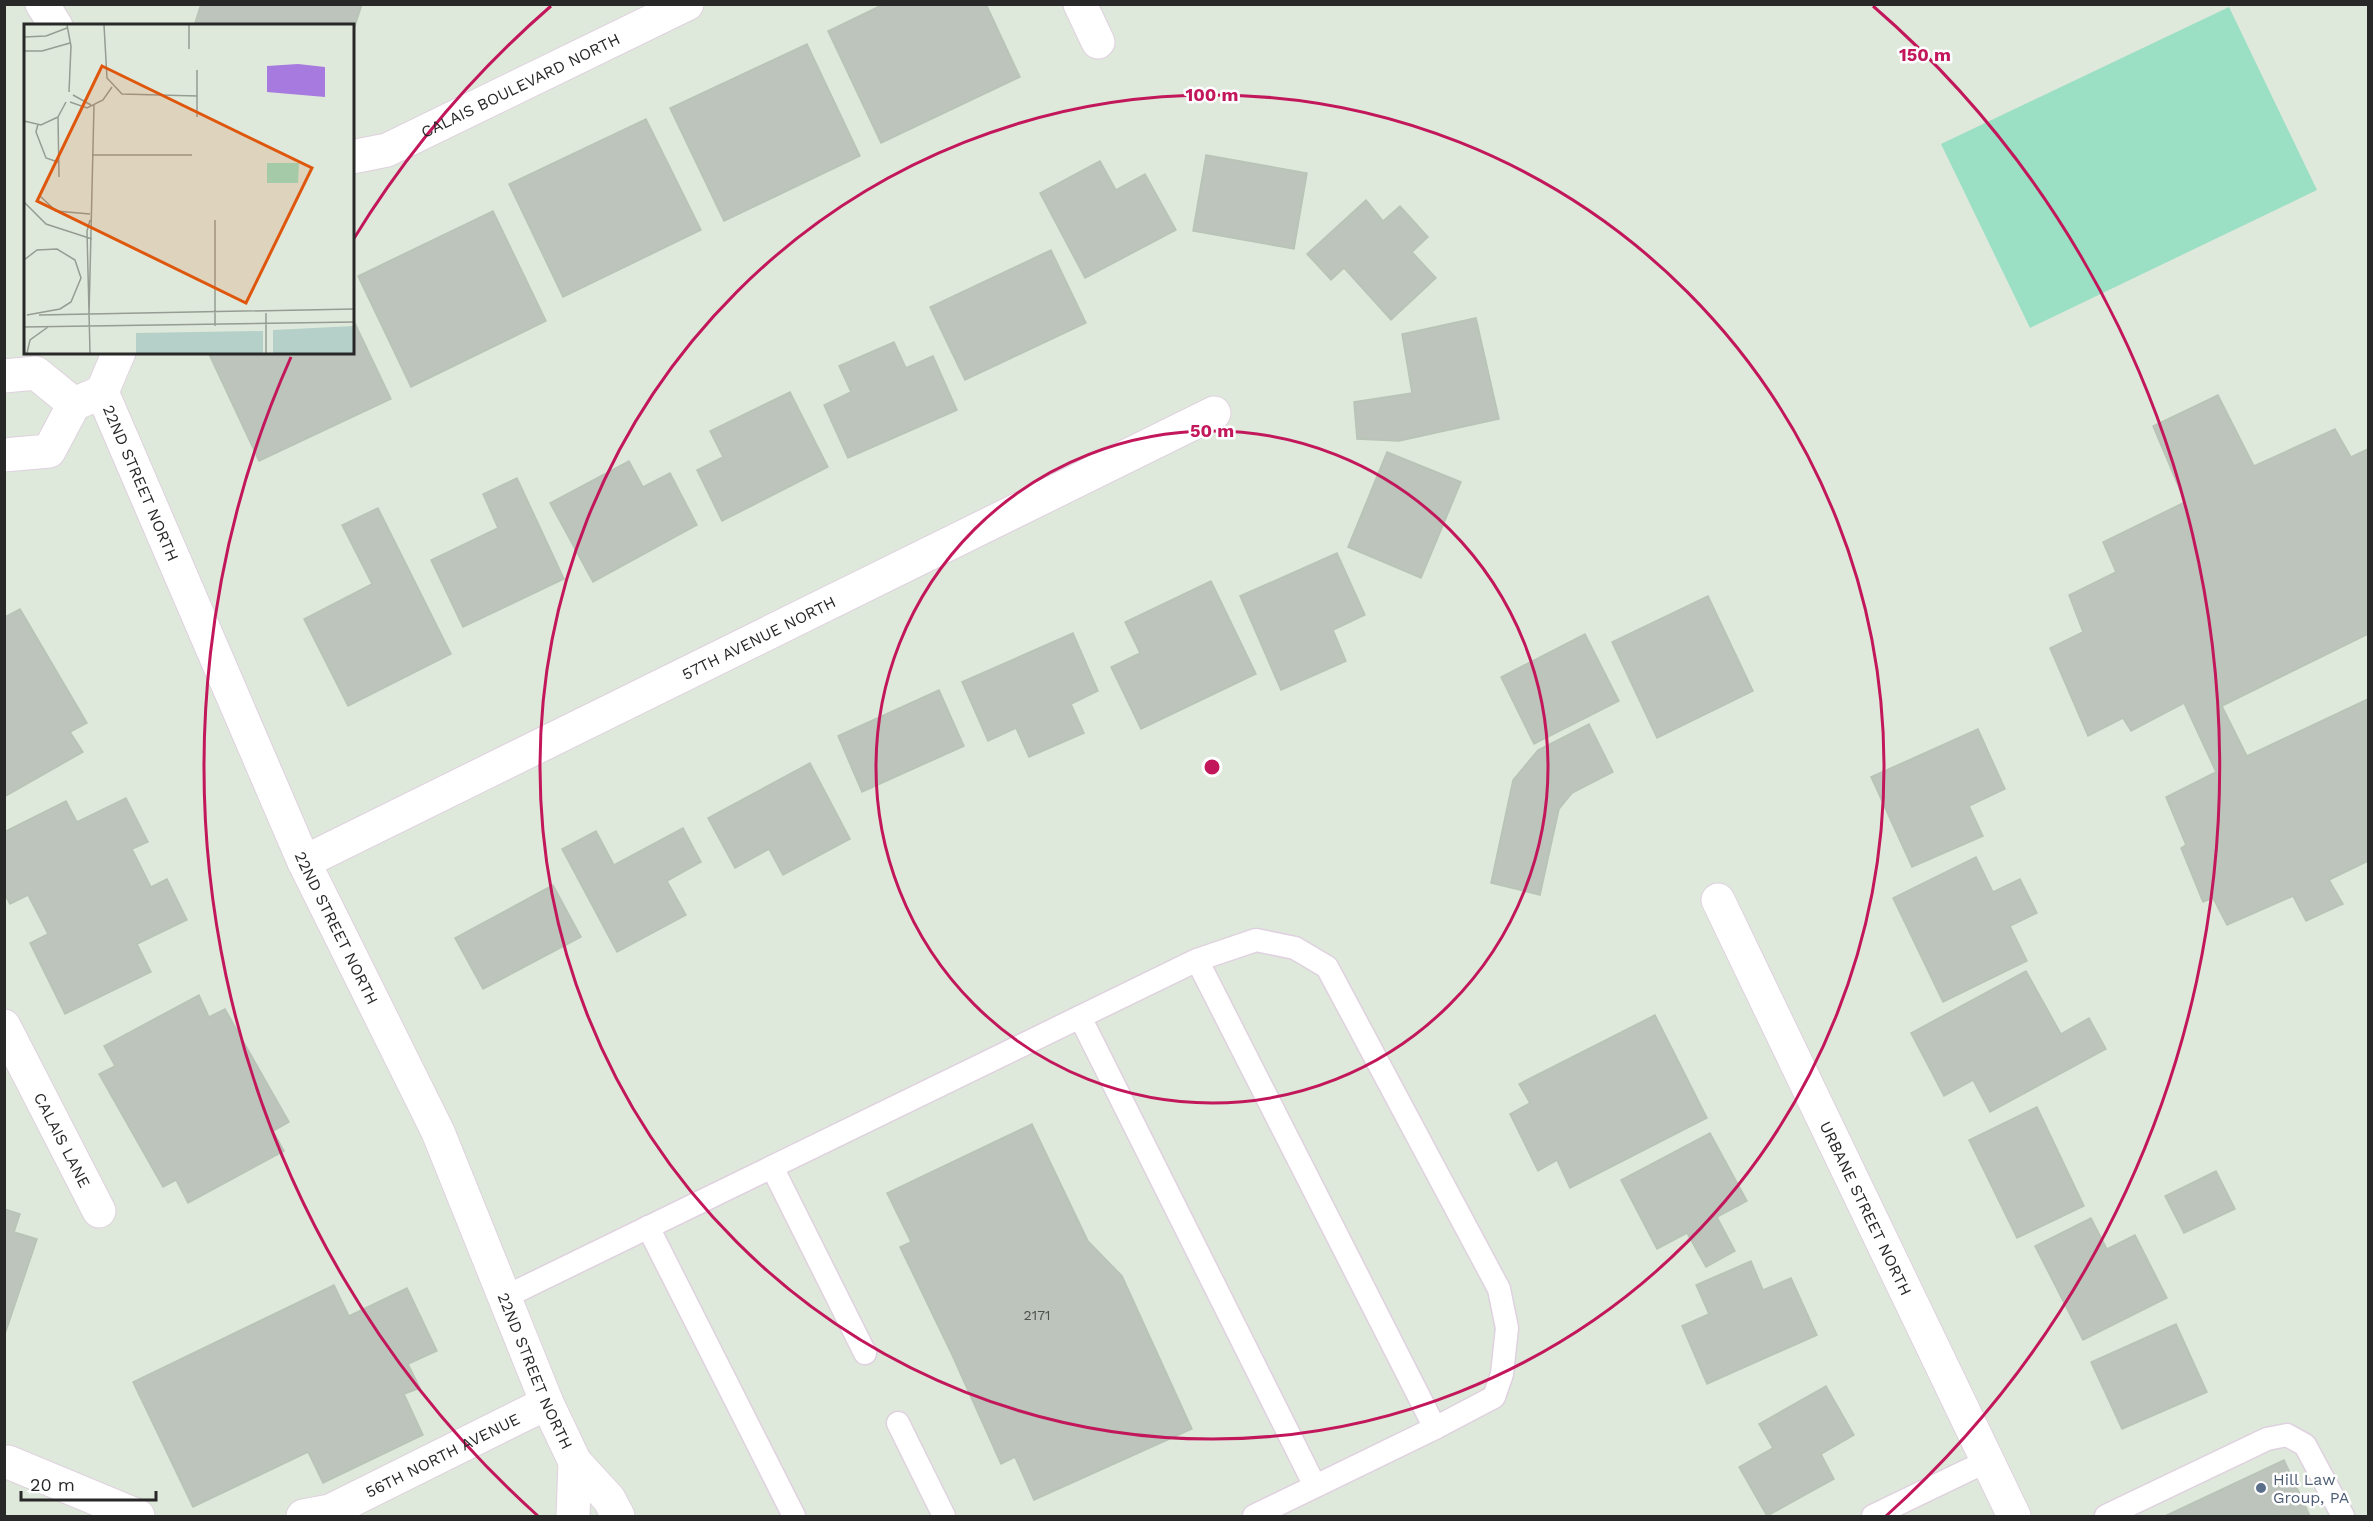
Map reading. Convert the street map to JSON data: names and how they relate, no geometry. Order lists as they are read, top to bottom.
{
  "streets": {
    "street": [
      "CALAIS BOULEVARD NORTH",
      "22ND STREET NORTH",
      "57TH AVENUE NORTH",
      "CALAIS LANE",
      "URBANE STREET NORTH",
      "56TH NORTH AVENUE"
    ]
  },
  "crossings": [
    ["22ND STREET NORTH", "57TH AVENUE NORTH"],
    ["22ND STREET NORTH", "56TH NORTH AVENUE"]
  ],
  "places": ["Hill Law Group, PA"],
  "house_numbers": ["2171"],
  "scale_bar": "20 m",
  "rings": ["150 m", "100 m", "50 m"]
}
